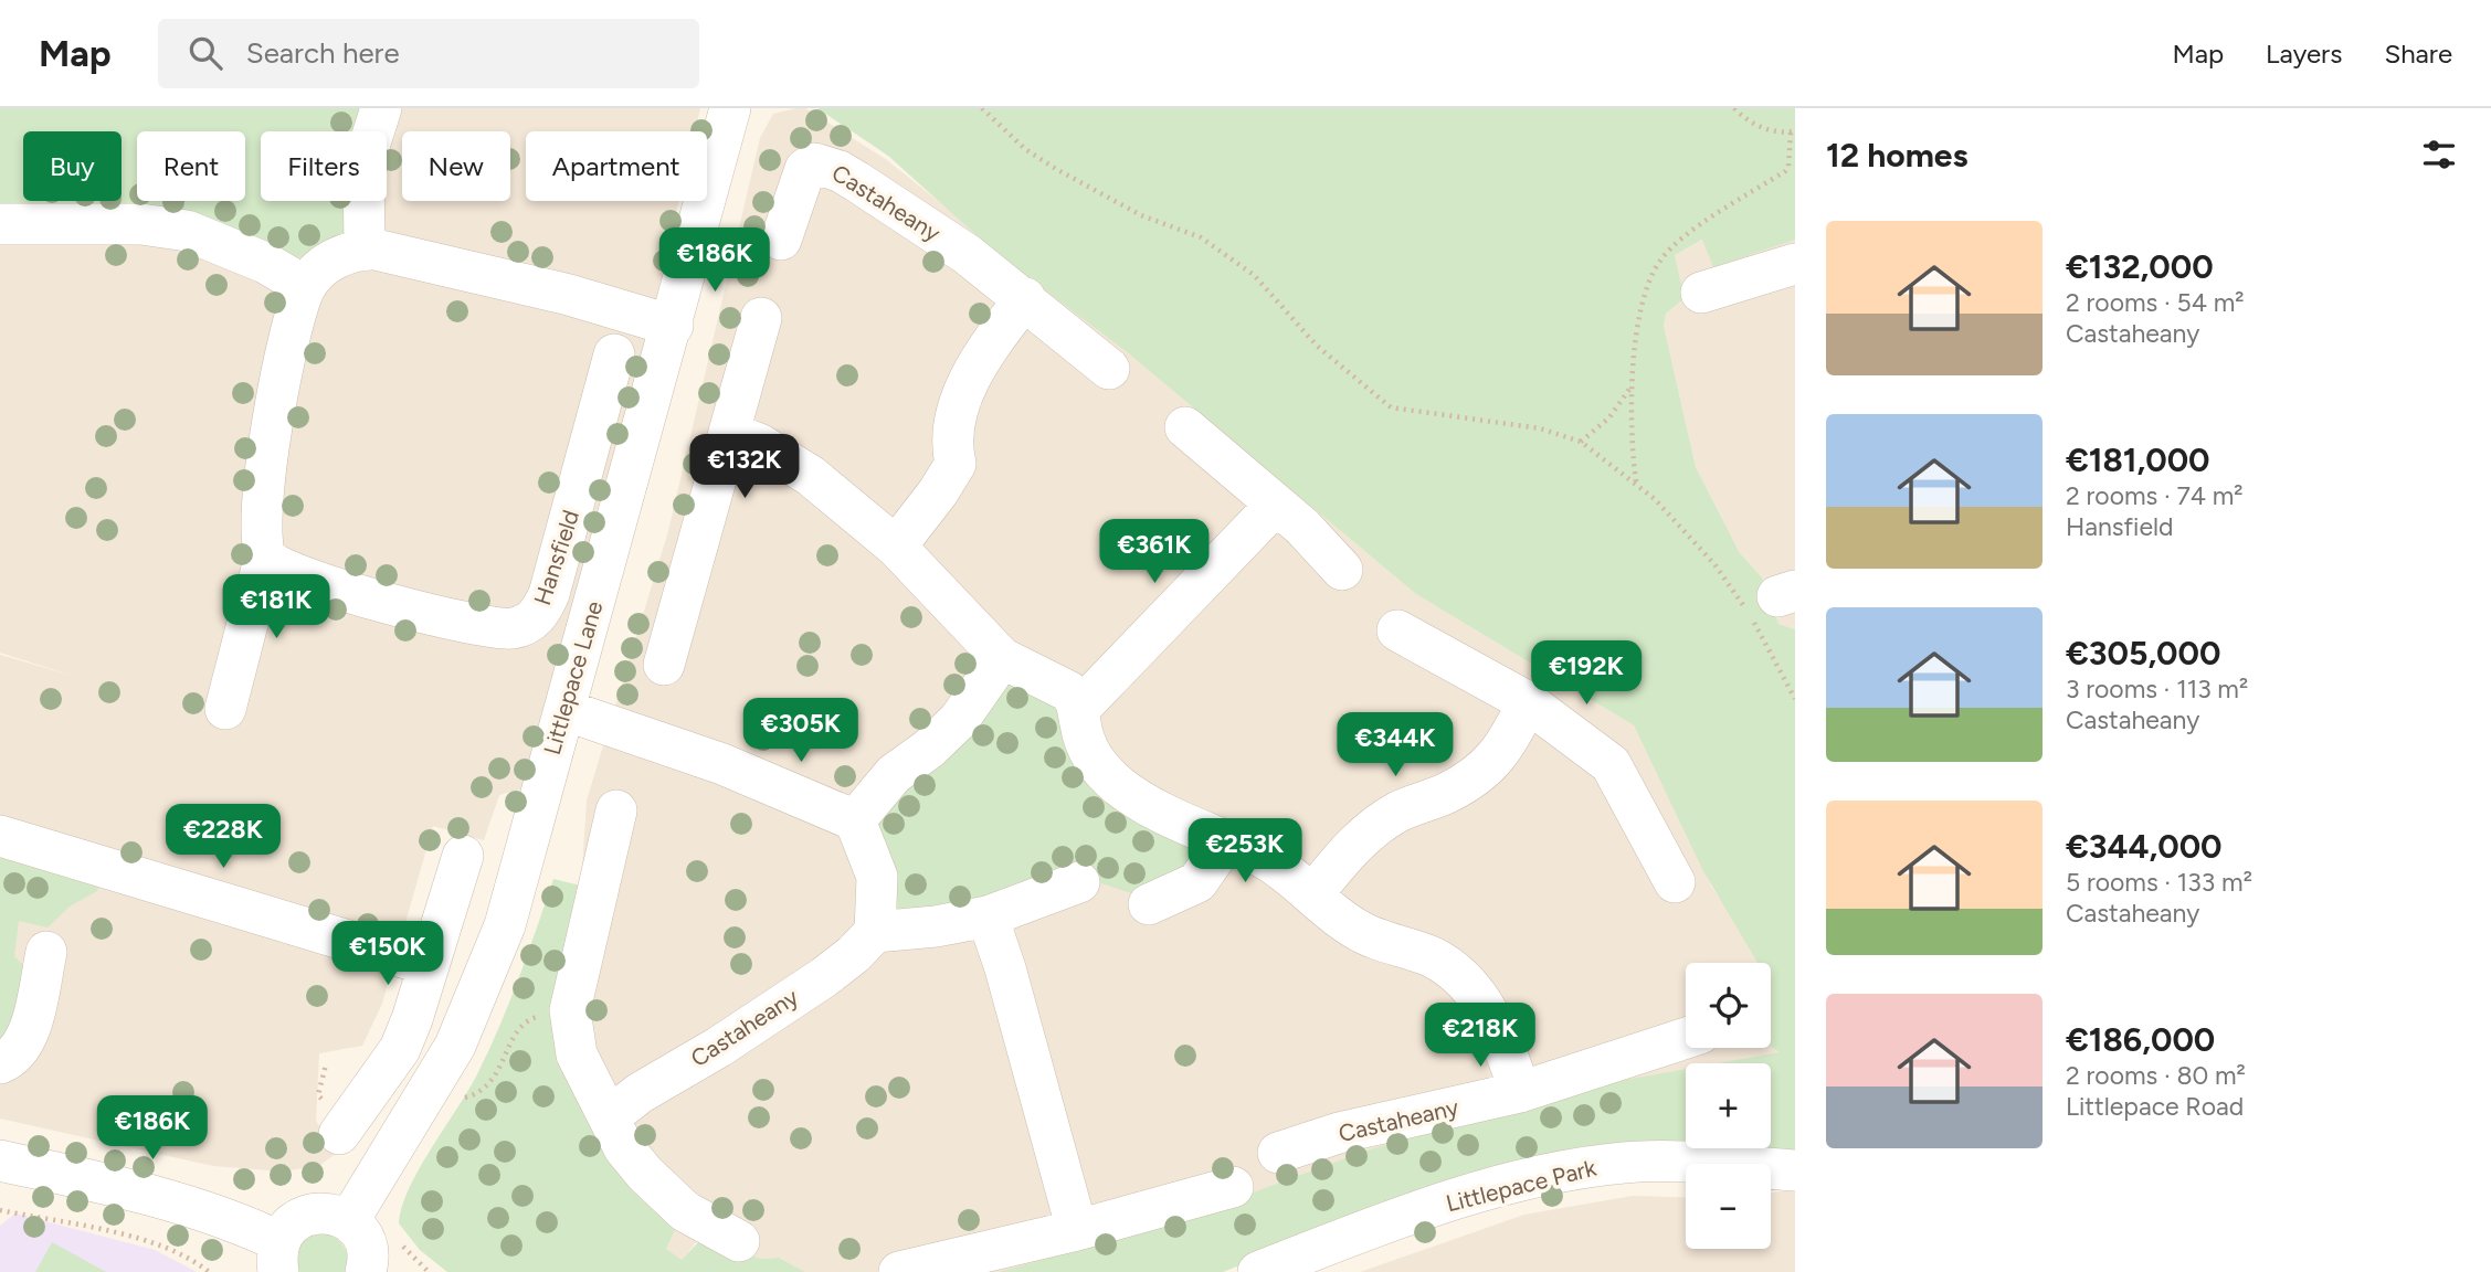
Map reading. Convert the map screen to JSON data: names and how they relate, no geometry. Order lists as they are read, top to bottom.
{
  "streets": {
    "street": [
      "Castaheany",
      "Hansfield",
      "Littlepace Lane",
      "Littlepace Park"
    ]
  },
  "page": {
    "header": "Map",
    "search": "Search here",
    "nav": ["Map", "Layers", "Share"],
    "heading": "12 homes",
    "chip": [
      "Buy",
      "Rent",
      "Filters",
      "New",
      "Apartment"
    ],
    "list": [
      {
        "name": "€132,000",
        "note": "2 rooms · 54 m² · Castaheany"
      },
      {
        "name": "€181,000",
        "note": "2 rooms · 74 m² · Hansfield"
      },
      {
        "name": "€305,000",
        "note": "3 rooms · 113 m² · Castaheany"
      },
      {
        "name": "€344,000",
        "note": "5 rooms · 133 m² · Castaheany"
      },
      {
        "name": "€186,000",
        "note": "2 rooms · 80 m² · Littlepace Road"
      }
    ],
    "price": [
      "€186K",
      "€132K",
      "€361K",
      "€181K",
      "€192K",
      "€305K",
      "€344K",
      "€228K",
      "€253K",
      "€150K",
      "€218K",
      "€186K"
    ],
    "map_buttons": ["+", "−"]
  }
}
